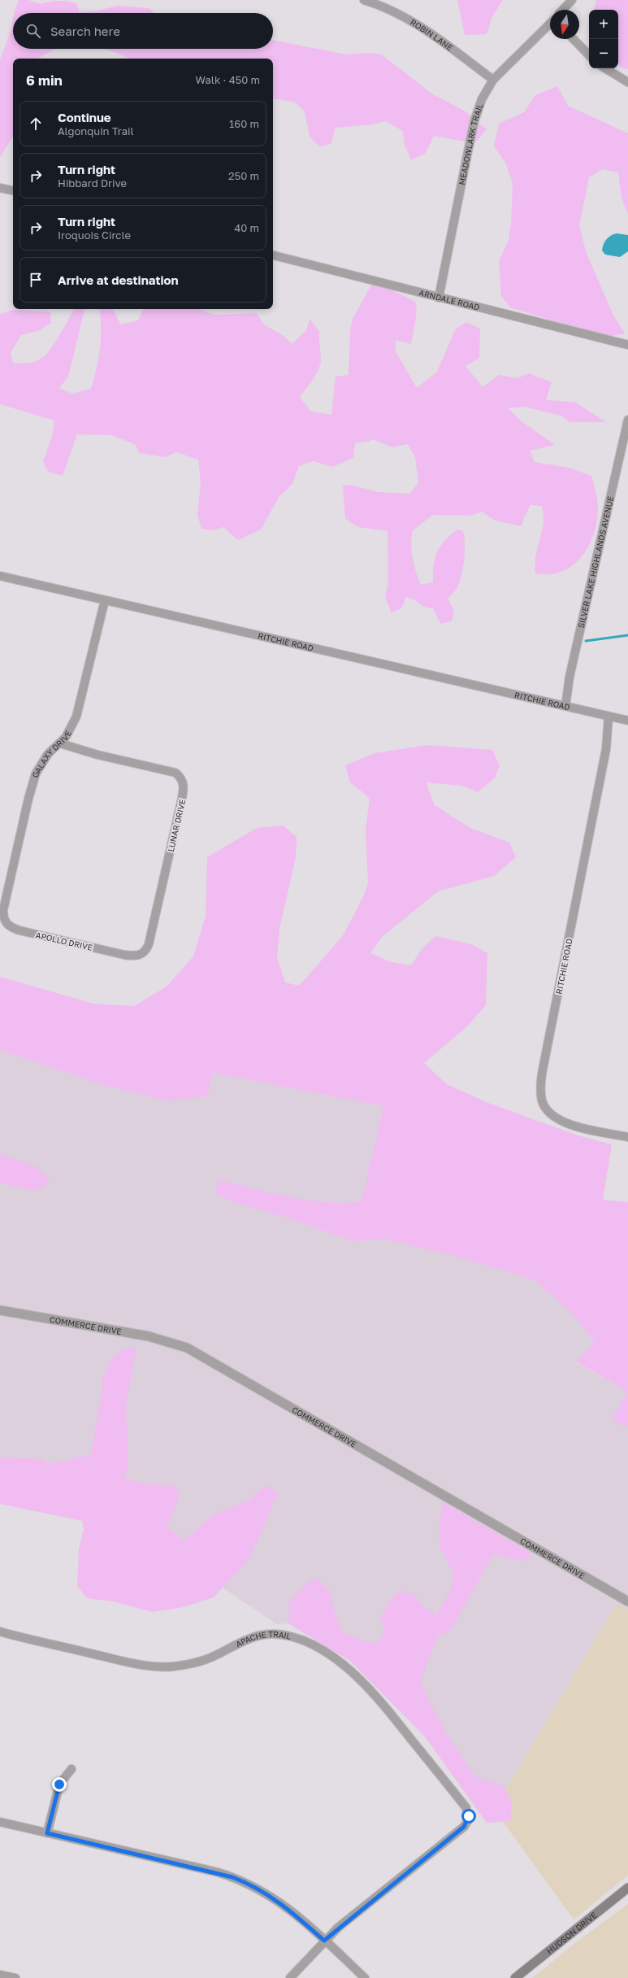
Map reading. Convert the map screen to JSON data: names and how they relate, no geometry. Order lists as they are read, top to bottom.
{
  "streets": {
    "main road": ["HUDSON DRIVE"],
    "street": [
      "ROBIN LANE",
      "MEADOWLARK TRAIL",
      "ARNDALE ROAD",
      "SILVER LAKE HIGHLANDS AVENUE",
      "RITCHIE ROAD",
      "GALAXY DRIVE",
      "LUNAR DRIVE",
      "APOLLO DRIVE",
      "COMMERCE DRIVE",
      "APACHE TRAIL"
    ]
  },
  "crossings": [
    ["ROBIN LANE", "MEADOWLARK TRAIL"],
    ["MEADOWLARK TRAIL", "ARNDALE ROAD"],
    ["SILVER LAKE HIGHLANDS AVENUE", "RITCHIE ROAD"],
    ["RITCHIE ROAD", "GALAXY DRIVE"],
    ["GALAXY DRIVE", "LUNAR DRIVE"],
    ["GALAXY DRIVE", "APOLLO DRIVE"],
    ["LUNAR DRIVE", "APOLLO DRIVE"]
  ],
  "north": "bottom",
  "page": {
    "map_buttons": ["+", "−"],
    "search": "Search here",
    "heading": ["6 min", "Walk · 450 m"],
    "list": [
      ["Continue", "Algonquin Trail", "160 m"],
      ["Turn right", "Hibbard Drive", "250 m"],
      ["Turn right", "Iroquois Circle", "40 m"],
      "Arrive at destination"
    ]
  }
}
